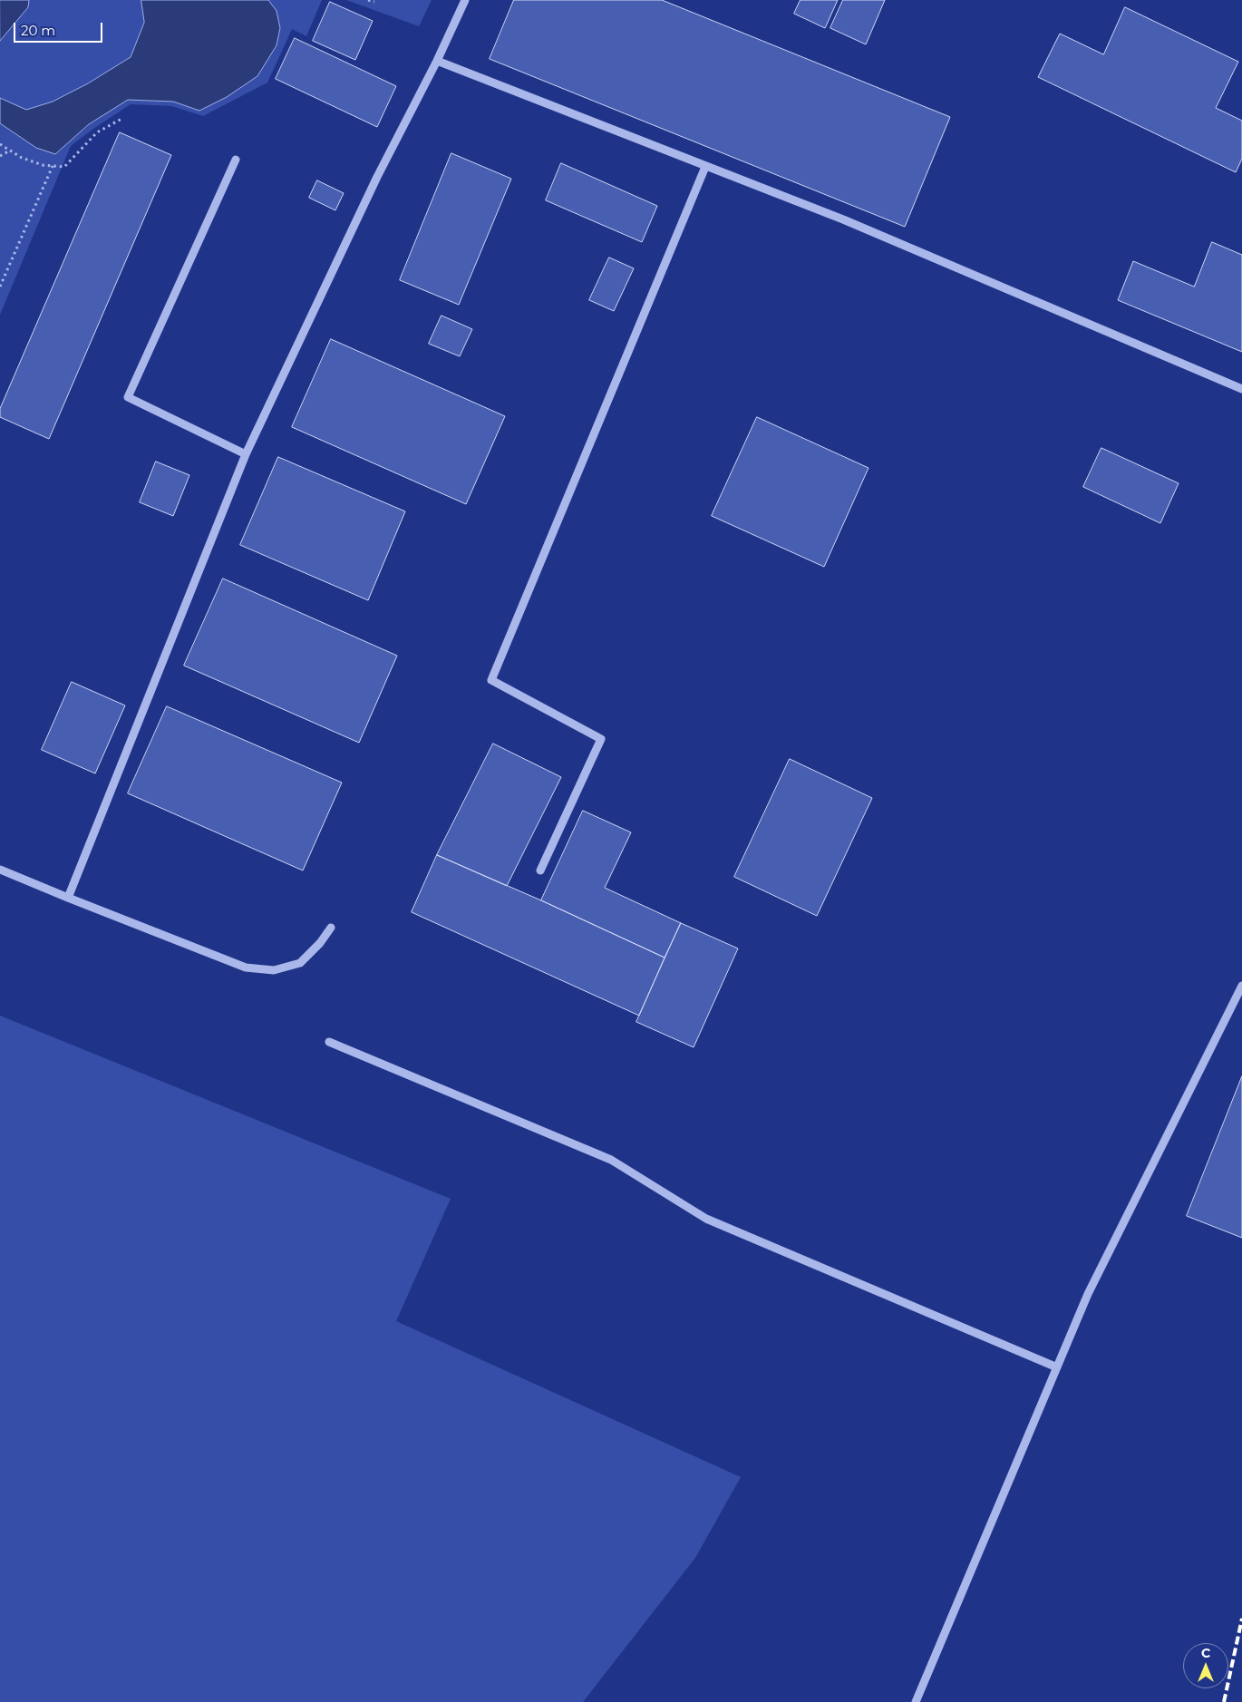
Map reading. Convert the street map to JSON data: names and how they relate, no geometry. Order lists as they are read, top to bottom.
{
  "scale_bar": "20 m",
  "north": "top"
}
